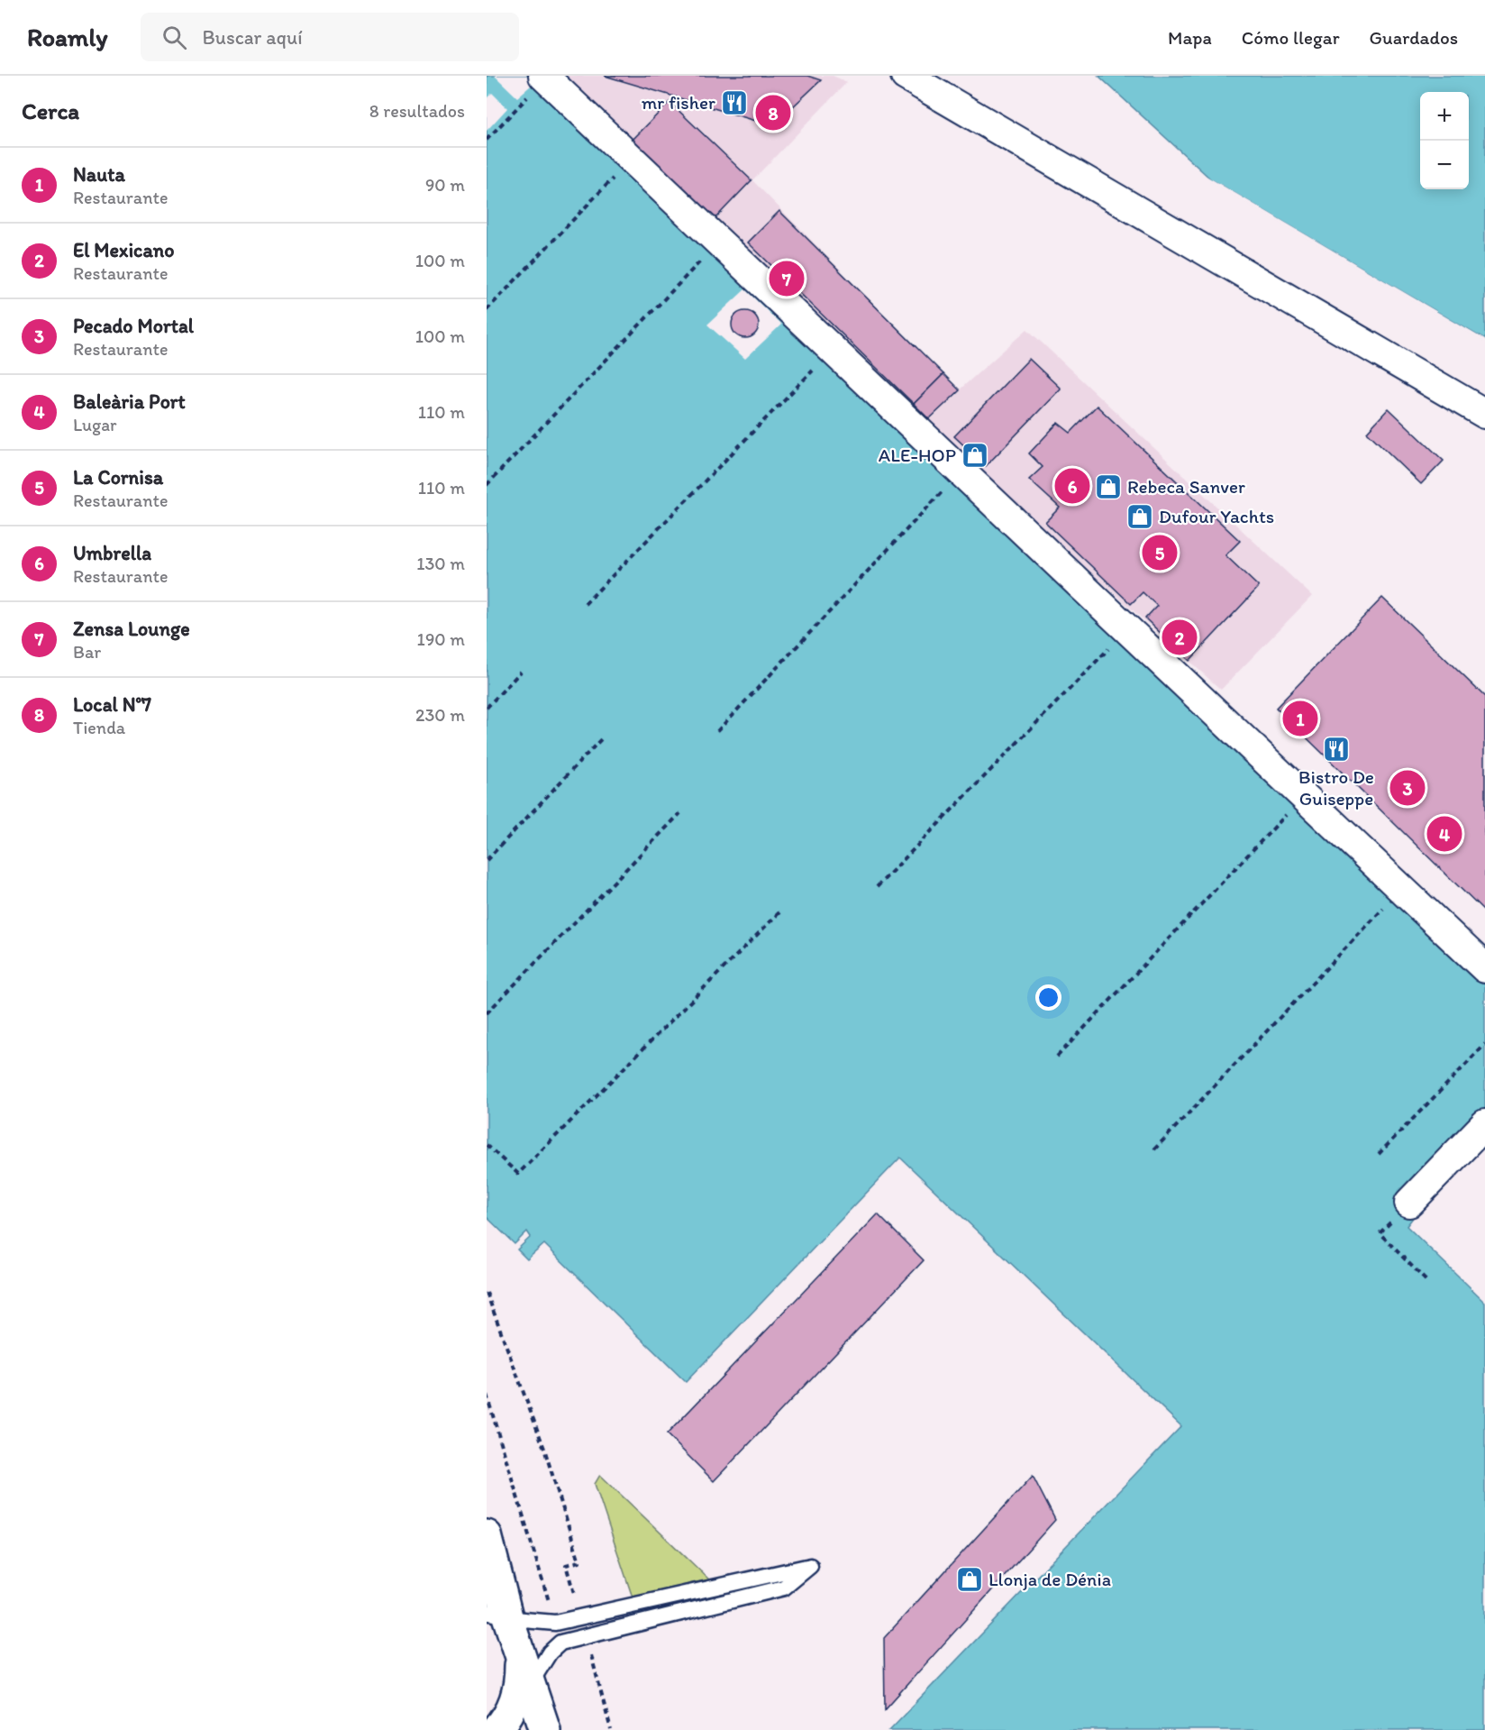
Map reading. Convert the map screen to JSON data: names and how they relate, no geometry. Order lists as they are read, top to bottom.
{
  "places": {
    "restaurant": ["mr fisher", "Bistro De Guiseppe"],
    "shop": [
      "ALE-HOP",
      "Rebeca Sanver",
      "Dufour Yachts",
      "Llonja de Dénia"
    ]
  },
  "page": {
    "header": "Roamly",
    "search": "Buscar aquí",
    "nav": ["Mapa", "Cómo llegar", "Guardados"],
    "heading": ["Cerca", "8 resultados"],
    "map_buttons": ["+", "−"],
    "pins": [
      "8",
      "7",
      "6",
      "5",
      "2",
      "1",
      "3",
      "4"
    ],
    "list": [
      {
        "mark": "1",
        "name": "Nauta",
        "note": "Restaurante",
        "value": "90 m"
      },
      {
        "mark": "2",
        "name": "El Mexicano",
        "note": "Restaurante",
        "value": "100 m"
      },
      {
        "mark": "3",
        "name": "Pecado Mortal",
        "note": "Restaurante",
        "value": "100 m"
      },
      {
        "mark": "4",
        "name": "Baleària Port",
        "note": "Lugar",
        "value": "110 m"
      },
      {
        "mark": "5",
        "name": "La Cornisa",
        "note": "Restaurante",
        "value": "110 m"
      },
      {
        "mark": "6",
        "name": "Umbrella",
        "note": "Restaurante",
        "value": "130 m"
      },
      {
        "mark": "7",
        "name": "Zensa Lounge",
        "note": "Bar",
        "value": "190 m"
      },
      {
        "mark": "8",
        "name": "Local N°7",
        "note": "Tienda",
        "value": "230 m"
      }
    ]
  }
}
